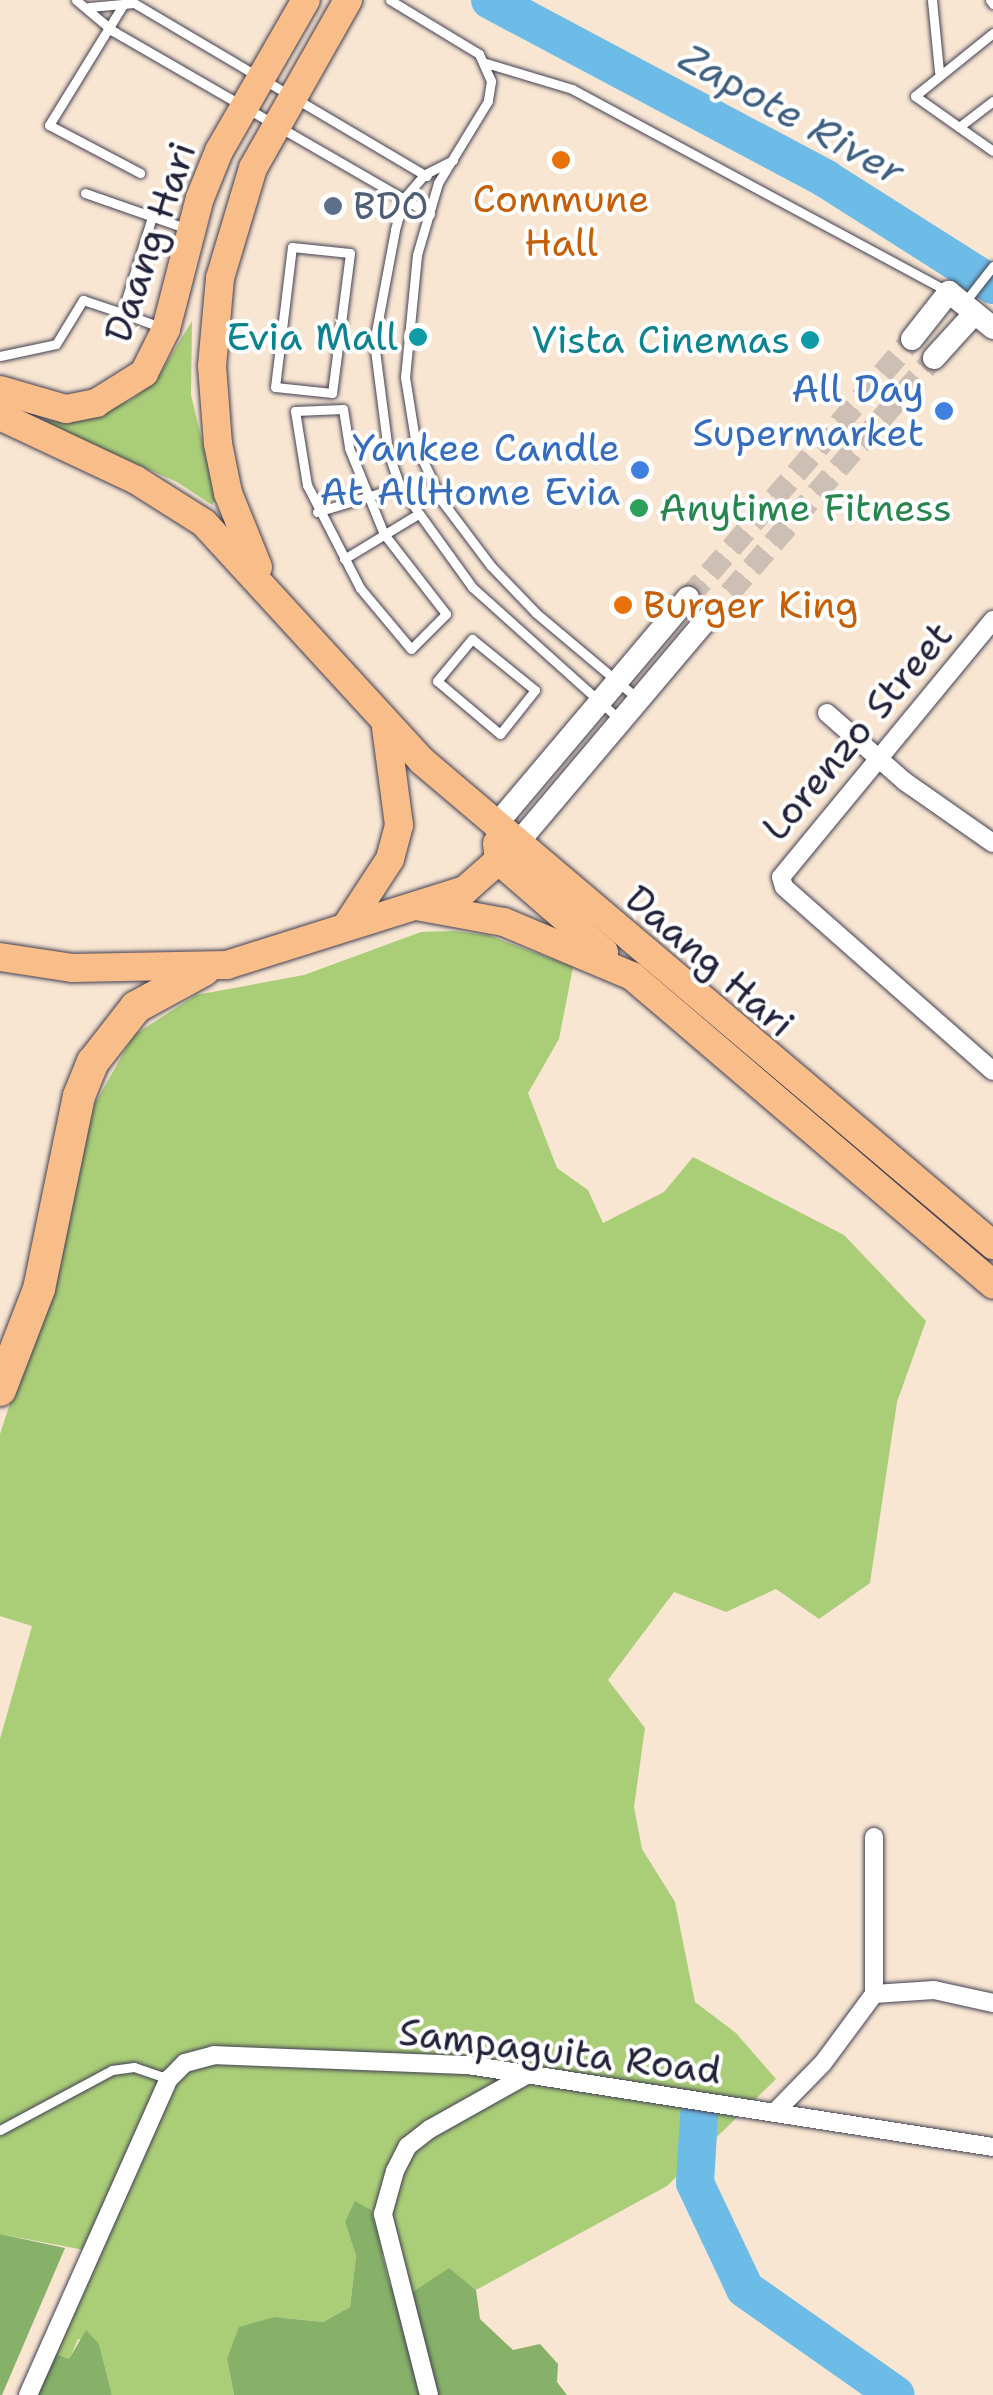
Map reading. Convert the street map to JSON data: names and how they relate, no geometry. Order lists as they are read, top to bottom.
{
  "streets": {
    "main road": ["Daang Hari"],
    "street": ["Lorenzo Street", "Sampaguita Road"]
  },
  "water": ["Zapote River"],
  "places": [
    "Commune Hall",
    "BDO",
    "Evia Mall",
    "Vista Cinemas",
    "All Day Supermarket",
    "Yankee Candle At AllHome Evia",
    "Anytime Fitness",
    "Burger King"
  ]
}
